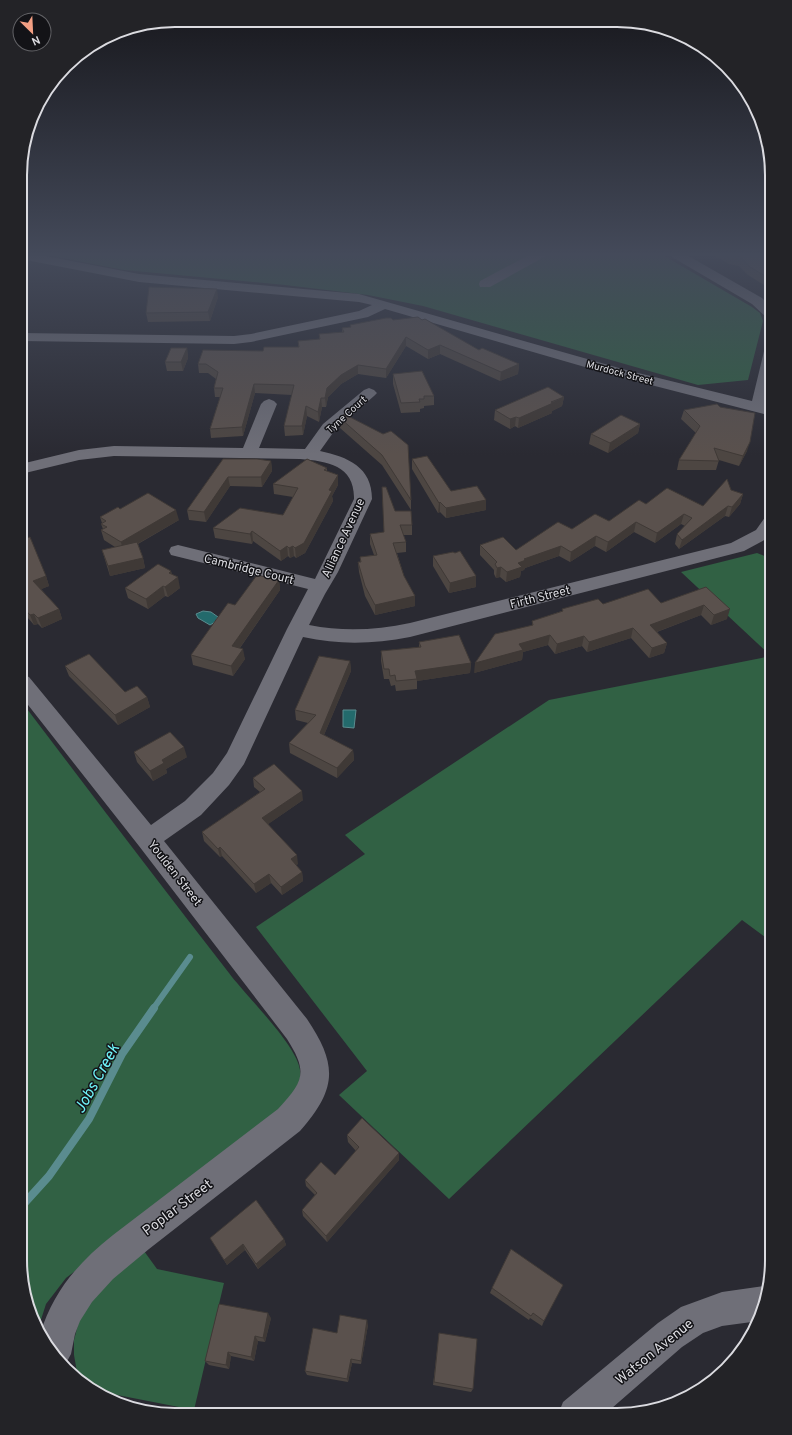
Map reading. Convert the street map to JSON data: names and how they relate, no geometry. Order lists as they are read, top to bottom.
{
  "streets": {
    "street": [
      "Murdock Street",
      "Tyne Court",
      "Alliance Avenue",
      "Cambridge Court",
      "Firth Street",
      "Youlden Street",
      "Poplar Street",
      "Watson Avenue"
    ]
  },
  "crossings": [
    ["Tyne Court", "Alliance Avenue"],
    ["Alliance Avenue", "Cambridge Court"],
    ["Alliance Avenue", "Firth Street"],
    ["Alliance Avenue", "Youlden Street"],
    ["Youlden Street", "Poplar Street"]
  ],
  "water": ["Jobs Creek"],
  "north": "bottom right"
}
